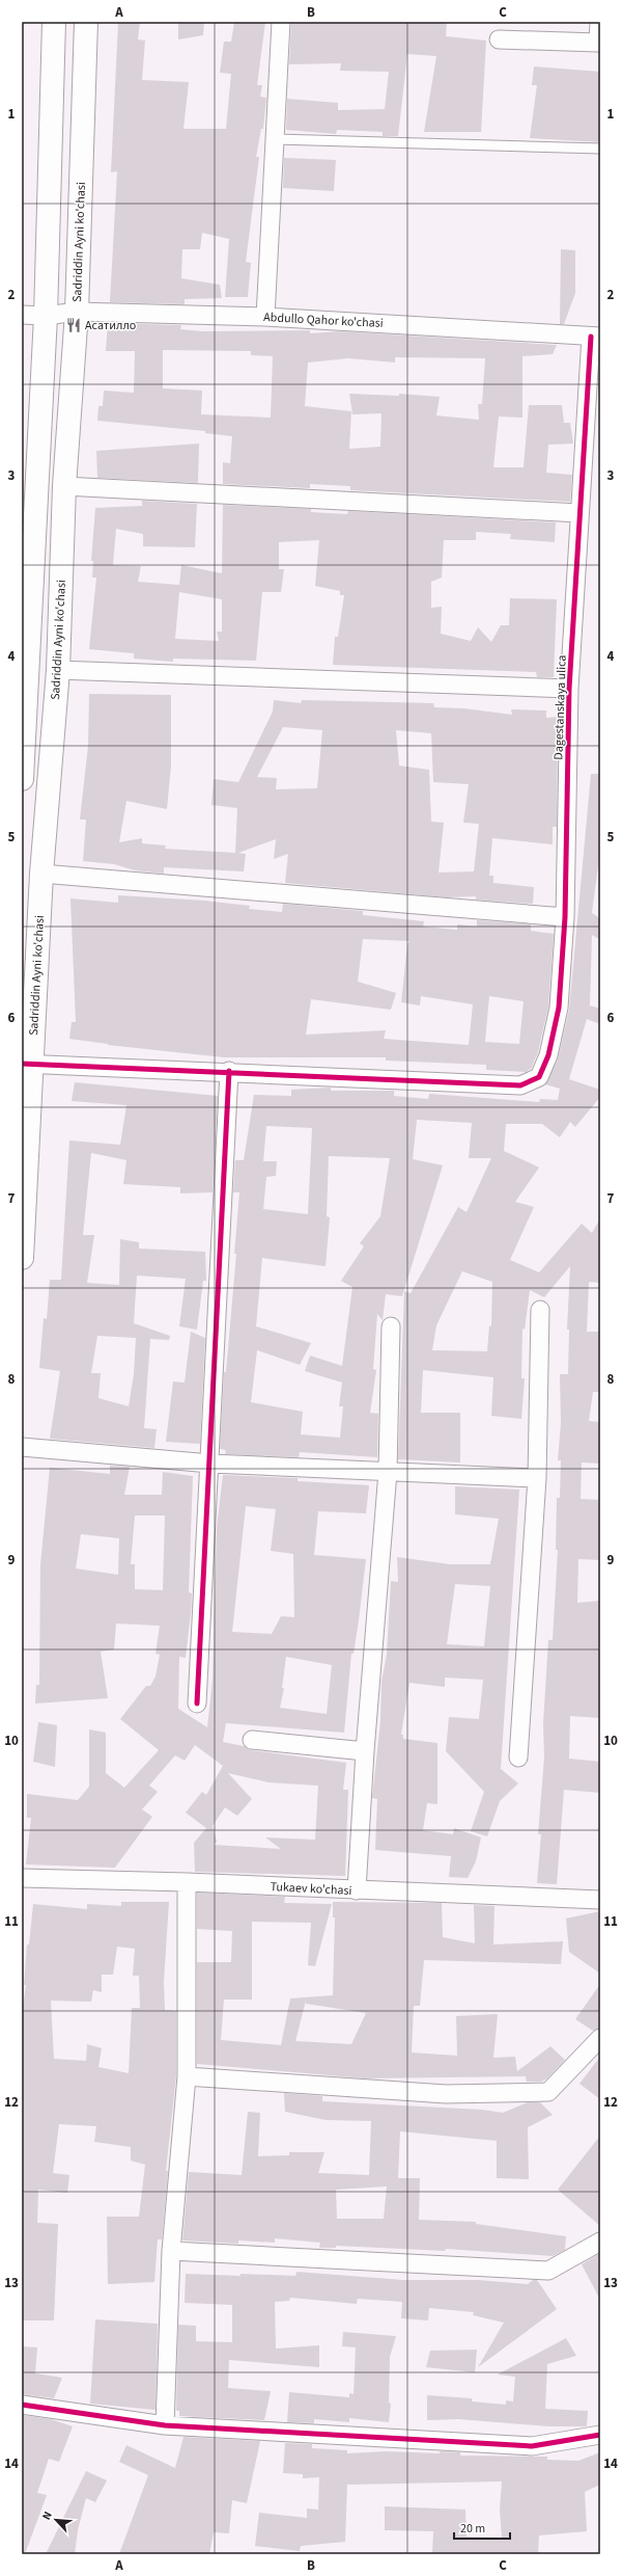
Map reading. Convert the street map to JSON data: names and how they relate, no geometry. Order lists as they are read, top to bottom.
{
  "streets": {
    "main road": ["Sadriddin Ayni ko'chasi"],
    "street": ["Abdullo Qahor ko'chasi", "Dagestanskaya ulica", "Tukaev ko'chasi"]
  },
  "crossings": [
    ["Sadriddin Ayni ko'chasi", "Abdullo Qahor ko'chasi"],
    ["Abdullo Qahor ko'chasi", "Dagestanskaya ulica"]
  ],
  "places": {
    "restaurant": ["Асатилло"]
  },
  "scale_bar": "20 m",
  "north": "top left",
  "grid": {
    "columns": ["A", "B", "C"],
    "rows": [
      "1",
      "2",
      "3",
      "4",
      "5",
      "6",
      "7",
      "8",
      "9",
      "10",
      "11",
      "12",
      "13",
      "14"
    ]
  }
}
